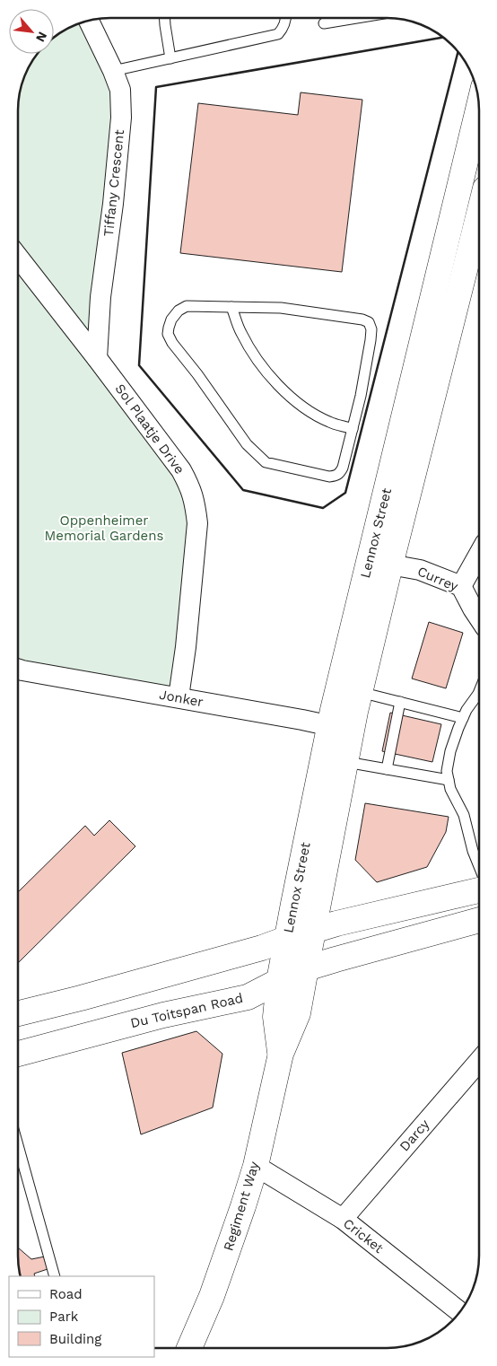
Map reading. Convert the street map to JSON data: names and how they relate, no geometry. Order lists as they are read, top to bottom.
{
  "streets": {
    "main road": ["Lennox Street", "Du Toitspan Road", "Regiment Way"],
    "street": [
      "Tiffany Crescent",
      "Sol Plaatje Drive",
      "Currey",
      "Jonker",
      "Darcy",
      "Cricket"
    ]
  },
  "crossings": [
    ["Tiffany Crescent", "Sol Plaatje Drive"],
    ["Sol Plaatje Drive", "Jonker"],
    ["Lennox Street", "Currey"],
    ["Lennox Street", "Jonker"],
    ["Lennox Street", "Du Toitspan Road"],
    ["Lennox Street", "Regiment Way"],
    ["Du Toitspan Road", "Regiment Way"],
    ["Darcy", "Cricket"],
    ["Regiment Way", "Cricket"]
  ],
  "parks": ["Oppenheimer Memorial Gardens"],
  "legend": ["Road", "Park", "Building"],
  "north": "bottom right"
}
